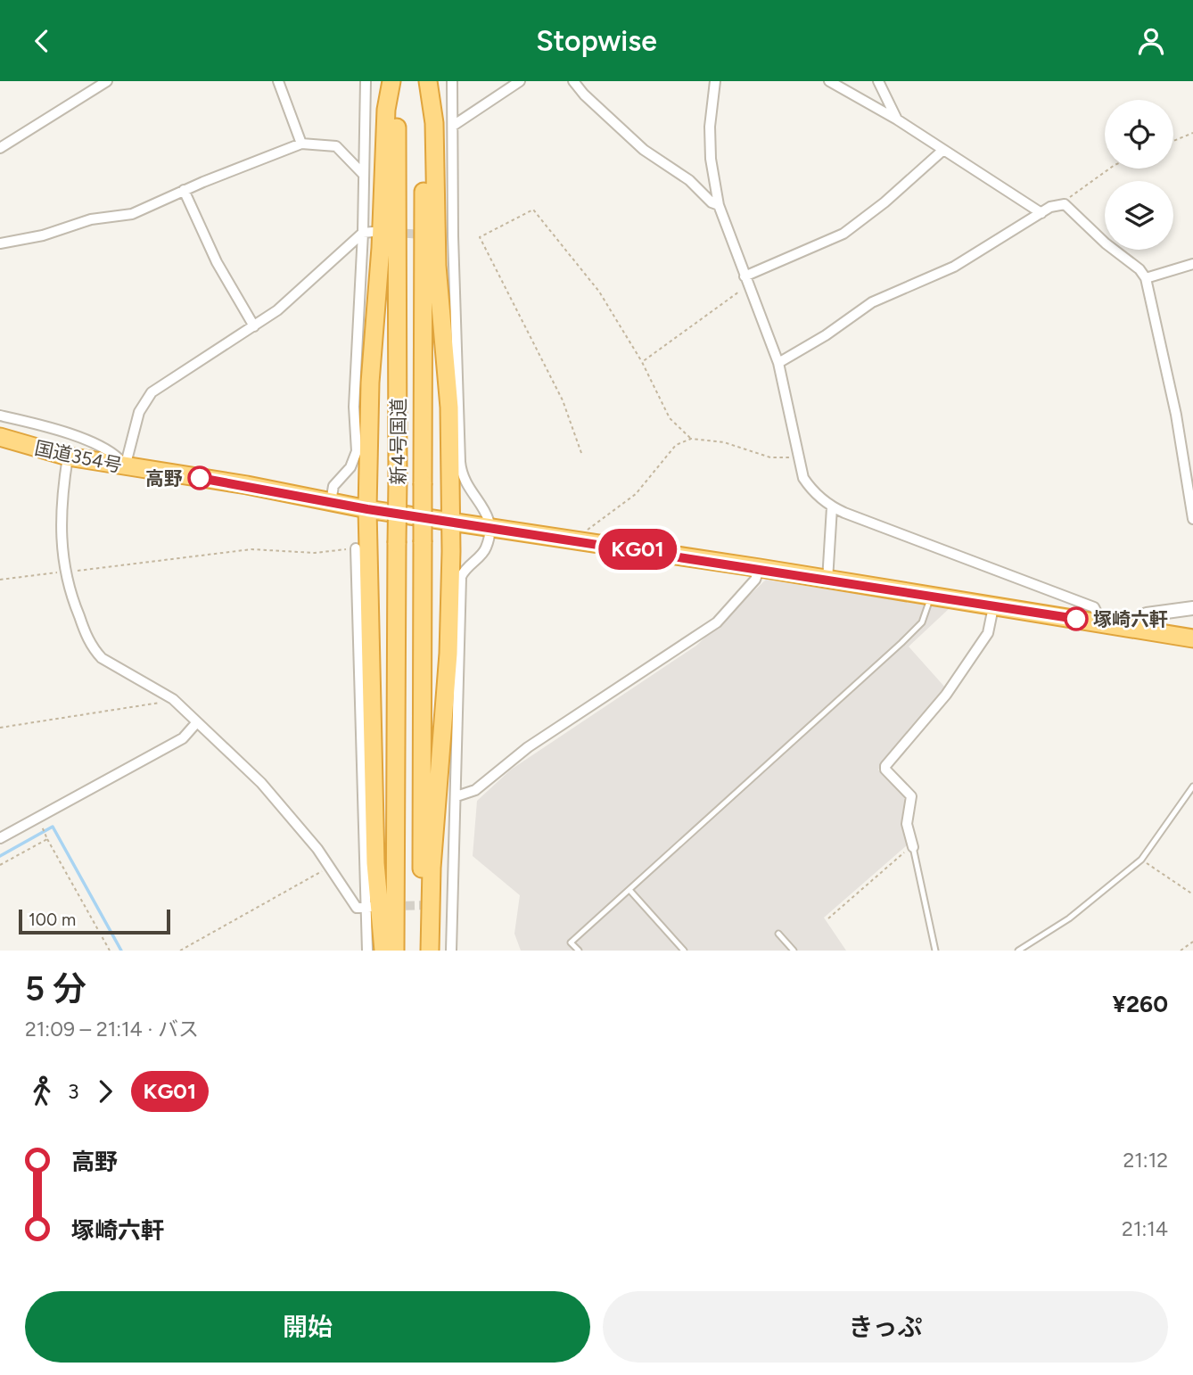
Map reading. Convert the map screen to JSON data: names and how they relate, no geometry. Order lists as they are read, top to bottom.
{
  "streets": {
    "highway": ["新4号国道", "国道354号"]
  },
  "places": ["高野", "塚崎六軒"],
  "lines": ["bus line KG01"],
  "scale_bar": "100 m",
  "page": {
    "header": "Stopwise",
    "on_map": "KG01",
    "scale": "100 m",
    "heading": ["5 分", "21:09 – 21:14 · バス", "¥260"],
    "legs": ["3", "KG01"],
    "list": [
      {
        "name": "高野",
        "value": "21:12"
      },
      {
        "name": "塚崎六軒",
        "value": "21:14"
      }
    ],
    "buttons": ["開始", "きっぷ"]
  }
}
